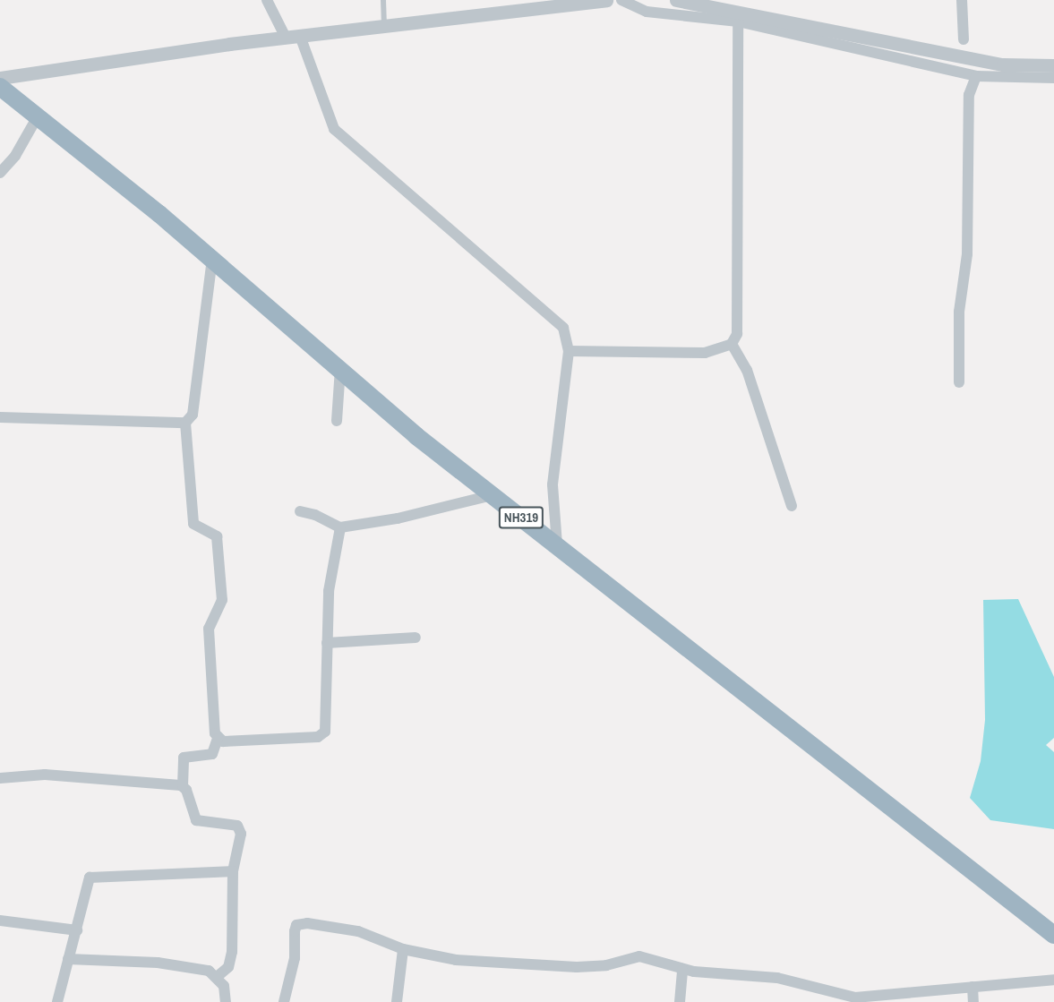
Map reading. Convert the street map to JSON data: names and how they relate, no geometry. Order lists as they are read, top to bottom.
{
  "streets": {
    "highway": ["NH319"]
  }
}
